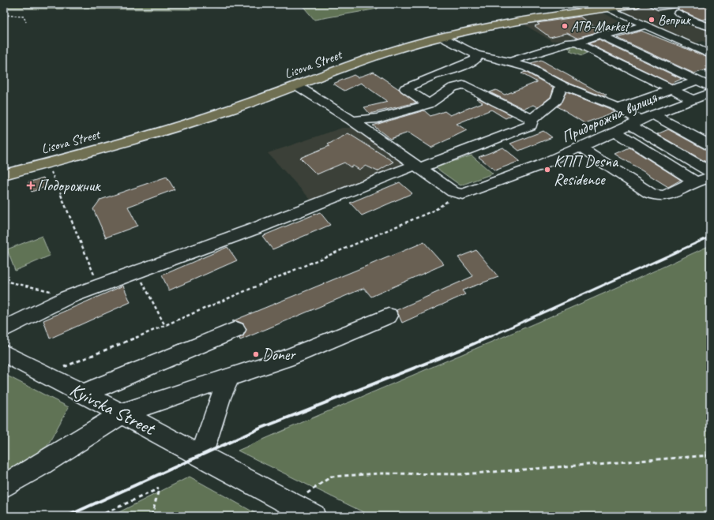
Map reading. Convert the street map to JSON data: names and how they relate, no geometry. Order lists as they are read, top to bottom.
{
  "streets": {
    "main road": ["Lisova Street"],
    "street": ["Придорожна вулиця", "Kyivska Street"]
  },
  "places": {
    "other": [
      "Веприк",
      "ATB-Market",
      "КПП Desna Residence",
      "Doner"
    ],
    "health": ["Подорожник"]
  }
}
